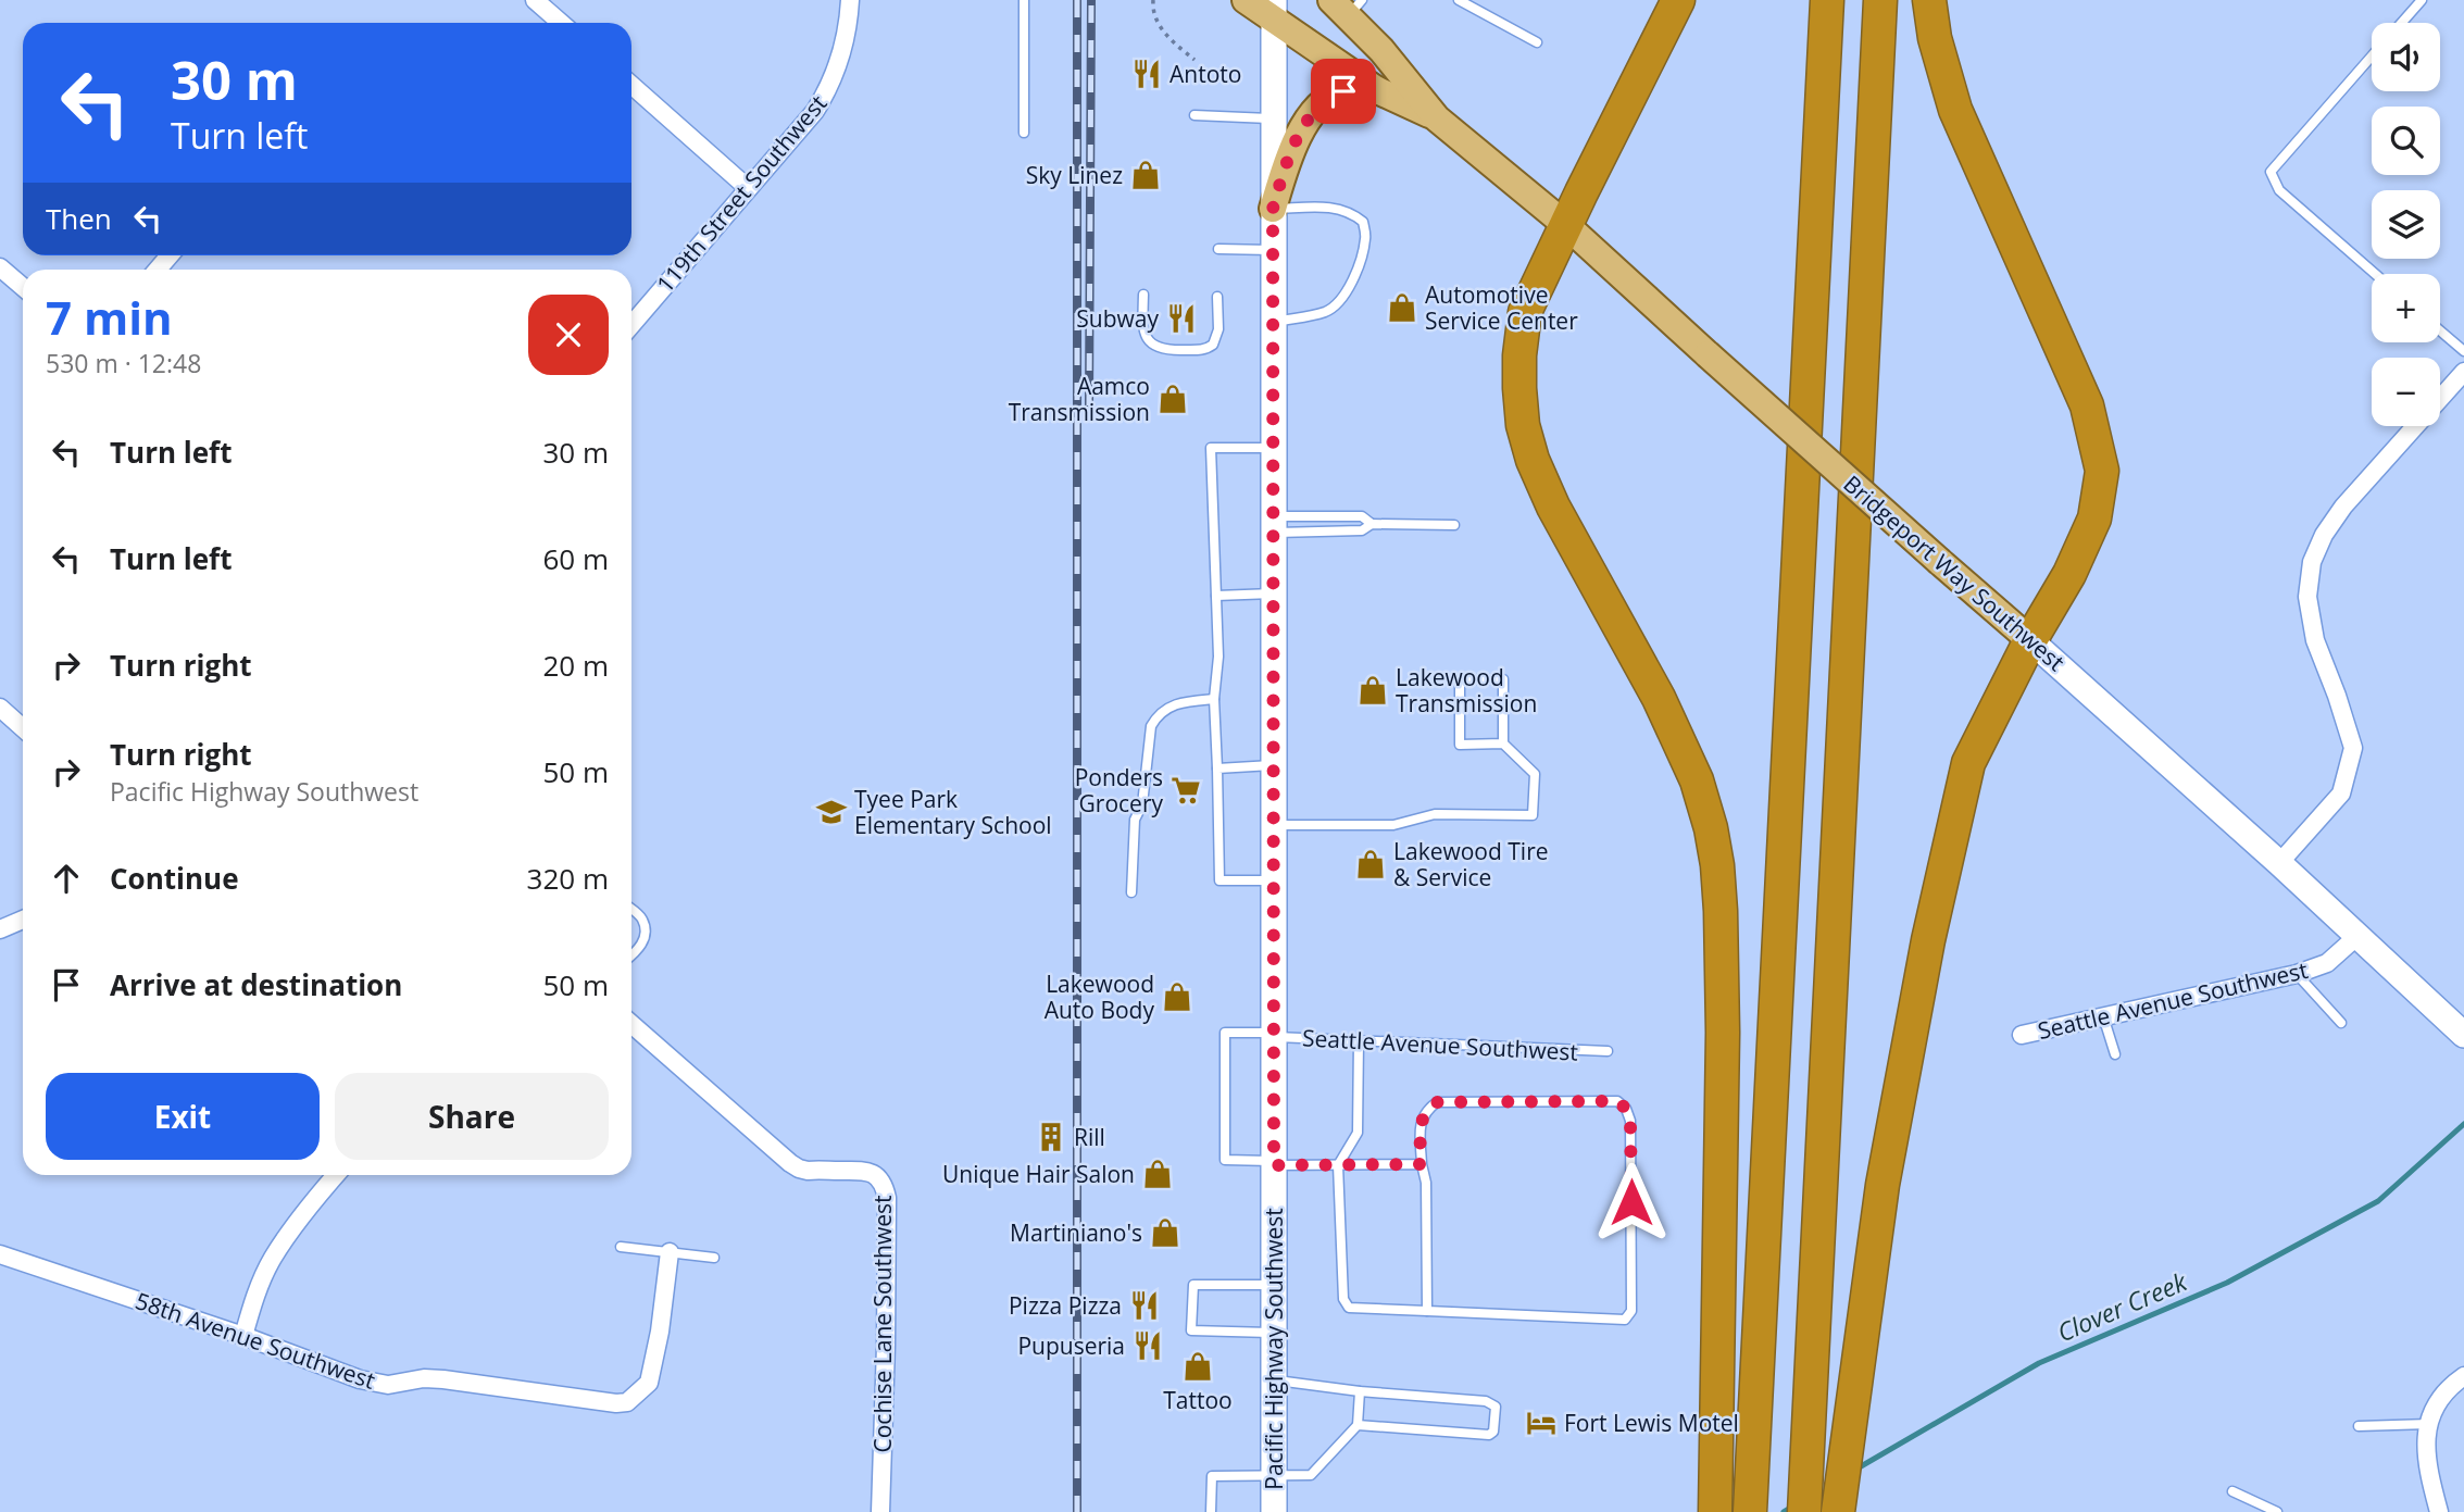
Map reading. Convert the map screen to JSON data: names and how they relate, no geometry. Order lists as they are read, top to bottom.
{
  "streets": {
    "main road": ["Bridgeport Way Southwest"],
    "street": [
      "119th Street Southwest",
      "Seattle Avenue Southwest",
      "Cochise Lane Southwest",
      "58th Avenue Southwest",
      "Pacific Highway Southwest"
    ]
  },
  "crossings": [
    ["Bridgeport Way Southwest", "Seattle Avenue Southwest"],
    ["Bridgeport Way Southwest", "Pacific Highway Southwest"],
    ["Seattle Avenue Southwest", "Pacific Highway Southwest"]
  ],
  "water": ["Clover Creek"],
  "places": {
    "restaurant": [
      "Antoto",
      "Subway",
      "Pizza Pizza",
      "Pupuseria"
    ],
    "shop": [
      "Sky Linez",
      "Automotive Service Center",
      "Aamco Transmission",
      "Lakewood Transmission",
      "Lakewood Tire & Service",
      "Lakewood Auto Body",
      "Unique Hair Salon",
      "Martiniano's",
      "Tattoo"
    ],
    "supermarket": ["Ponders Grocery"],
    "school or university": ["Tyee Park Elementary School"],
    "building": ["Rill"],
    "hotel": ["Fort Lewis Motel"]
  },
  "page": {
    "map_buttons": ["+", "−"],
    "turn": ["30 m", "Turn left"],
    "then": "Then",
    "heading": ["7 min", "530 m · 12:48"],
    "list": [
      {
        "name": "Turn left",
        "value": "30 m"
      },
      {
        "name": "Turn left",
        "value": "60 m"
      },
      {
        "name": "Turn right",
        "value": "20 m"
      },
      {
        "name": "Turn right",
        "note": "Pacific Highway Southwest",
        "value": "50 m"
      },
      {
        "name": "Continue",
        "value": "320 m"
      },
      {
        "name": "Arrive at destination",
        "value": "50 m"
      }
    ],
    "buttons": ["Exit", "Share"]
  }
}
